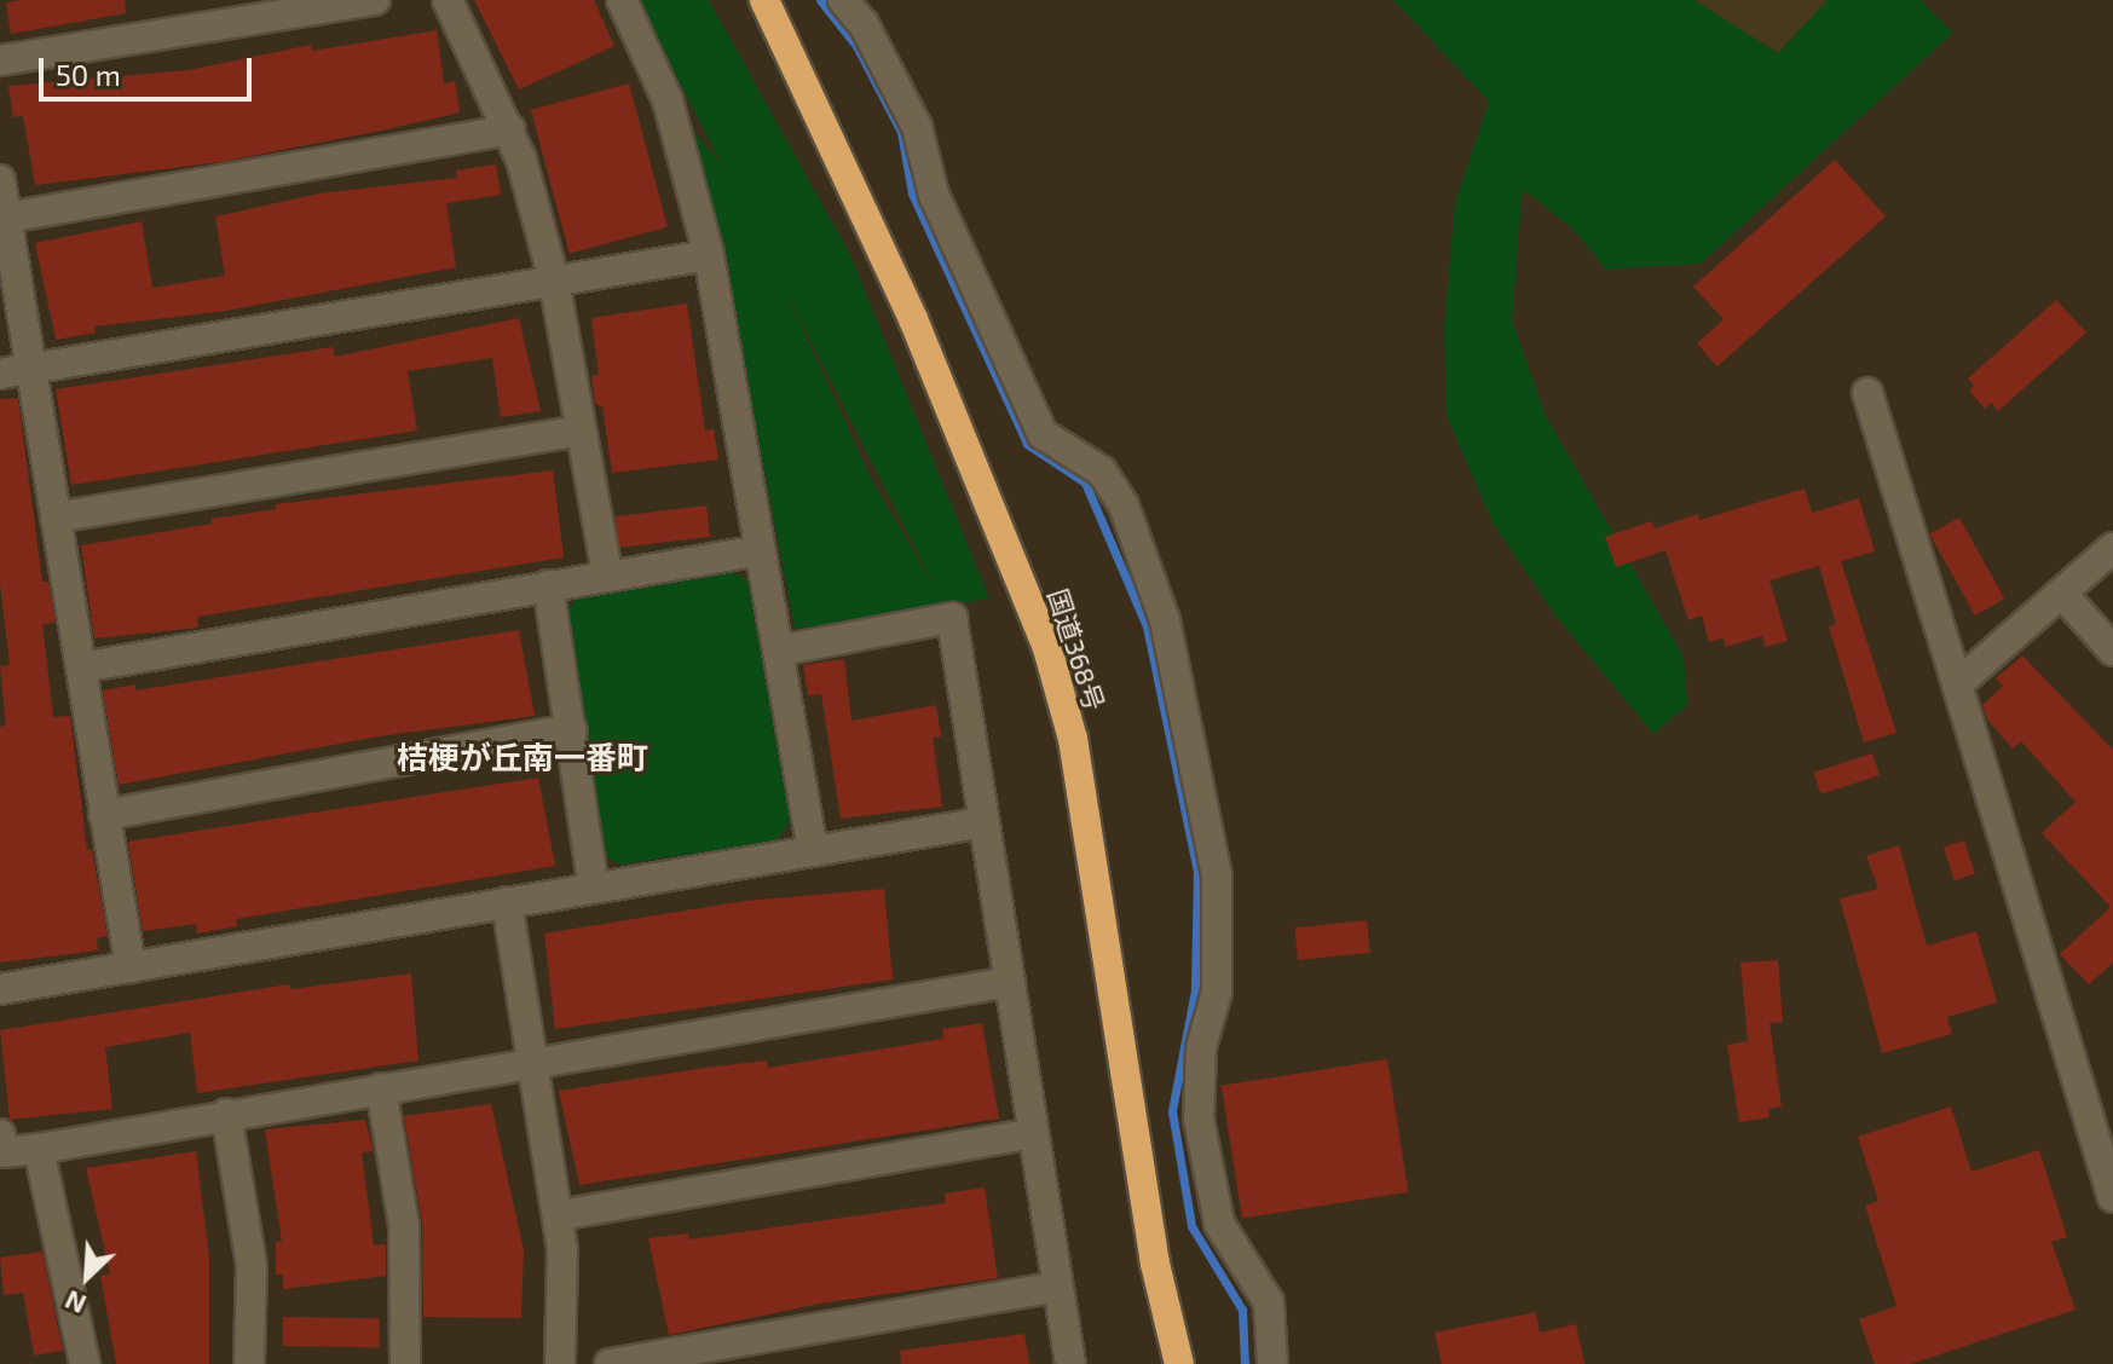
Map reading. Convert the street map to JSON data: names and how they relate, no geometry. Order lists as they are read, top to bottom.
{
  "streets": {
    "highway": ["国道368号"]
  },
  "districts": ["桔梗が丘南一番町"],
  "scale_bar": "50 m",
  "north": "bottom left"
}
